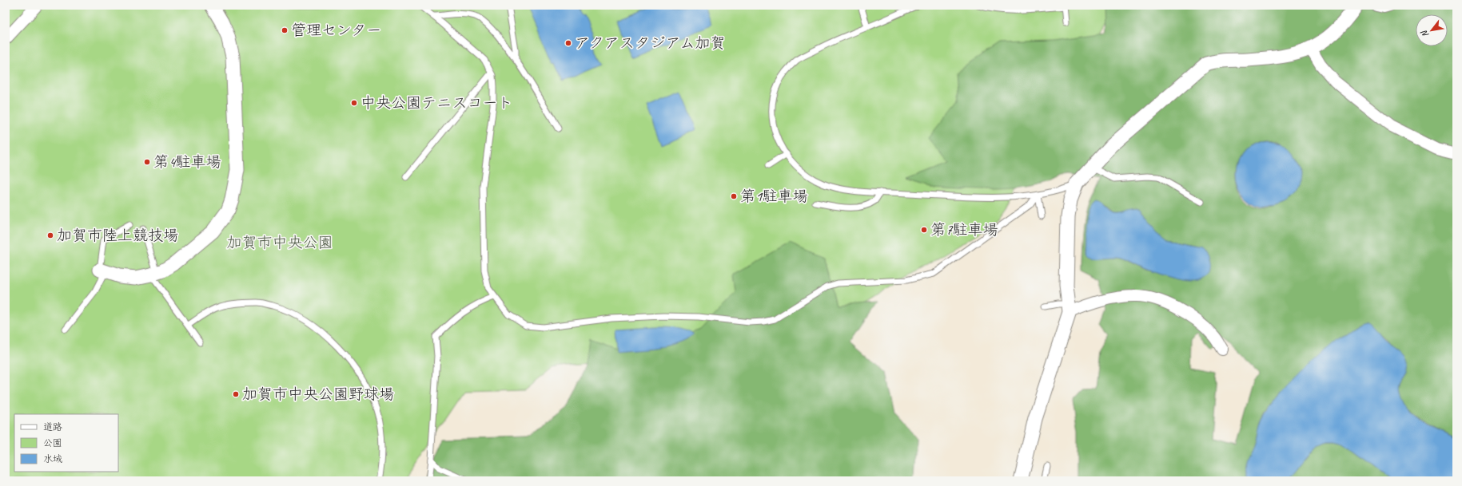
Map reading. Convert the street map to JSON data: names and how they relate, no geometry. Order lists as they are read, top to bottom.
{
  "parks": ["加賀市中央公園"],
  "places": [
    "管理センター",
    "アクアスタジアム加賀",
    "中央公園テニスコート",
    "第4駐車場",
    "第1駐車場",
    "第7駐車場",
    "加賀市陸上競技場",
    "加賀市中央公園野球場"
  ],
  "legend": ["道路", "公園", "水域"],
  "north": "bottom left"
}
